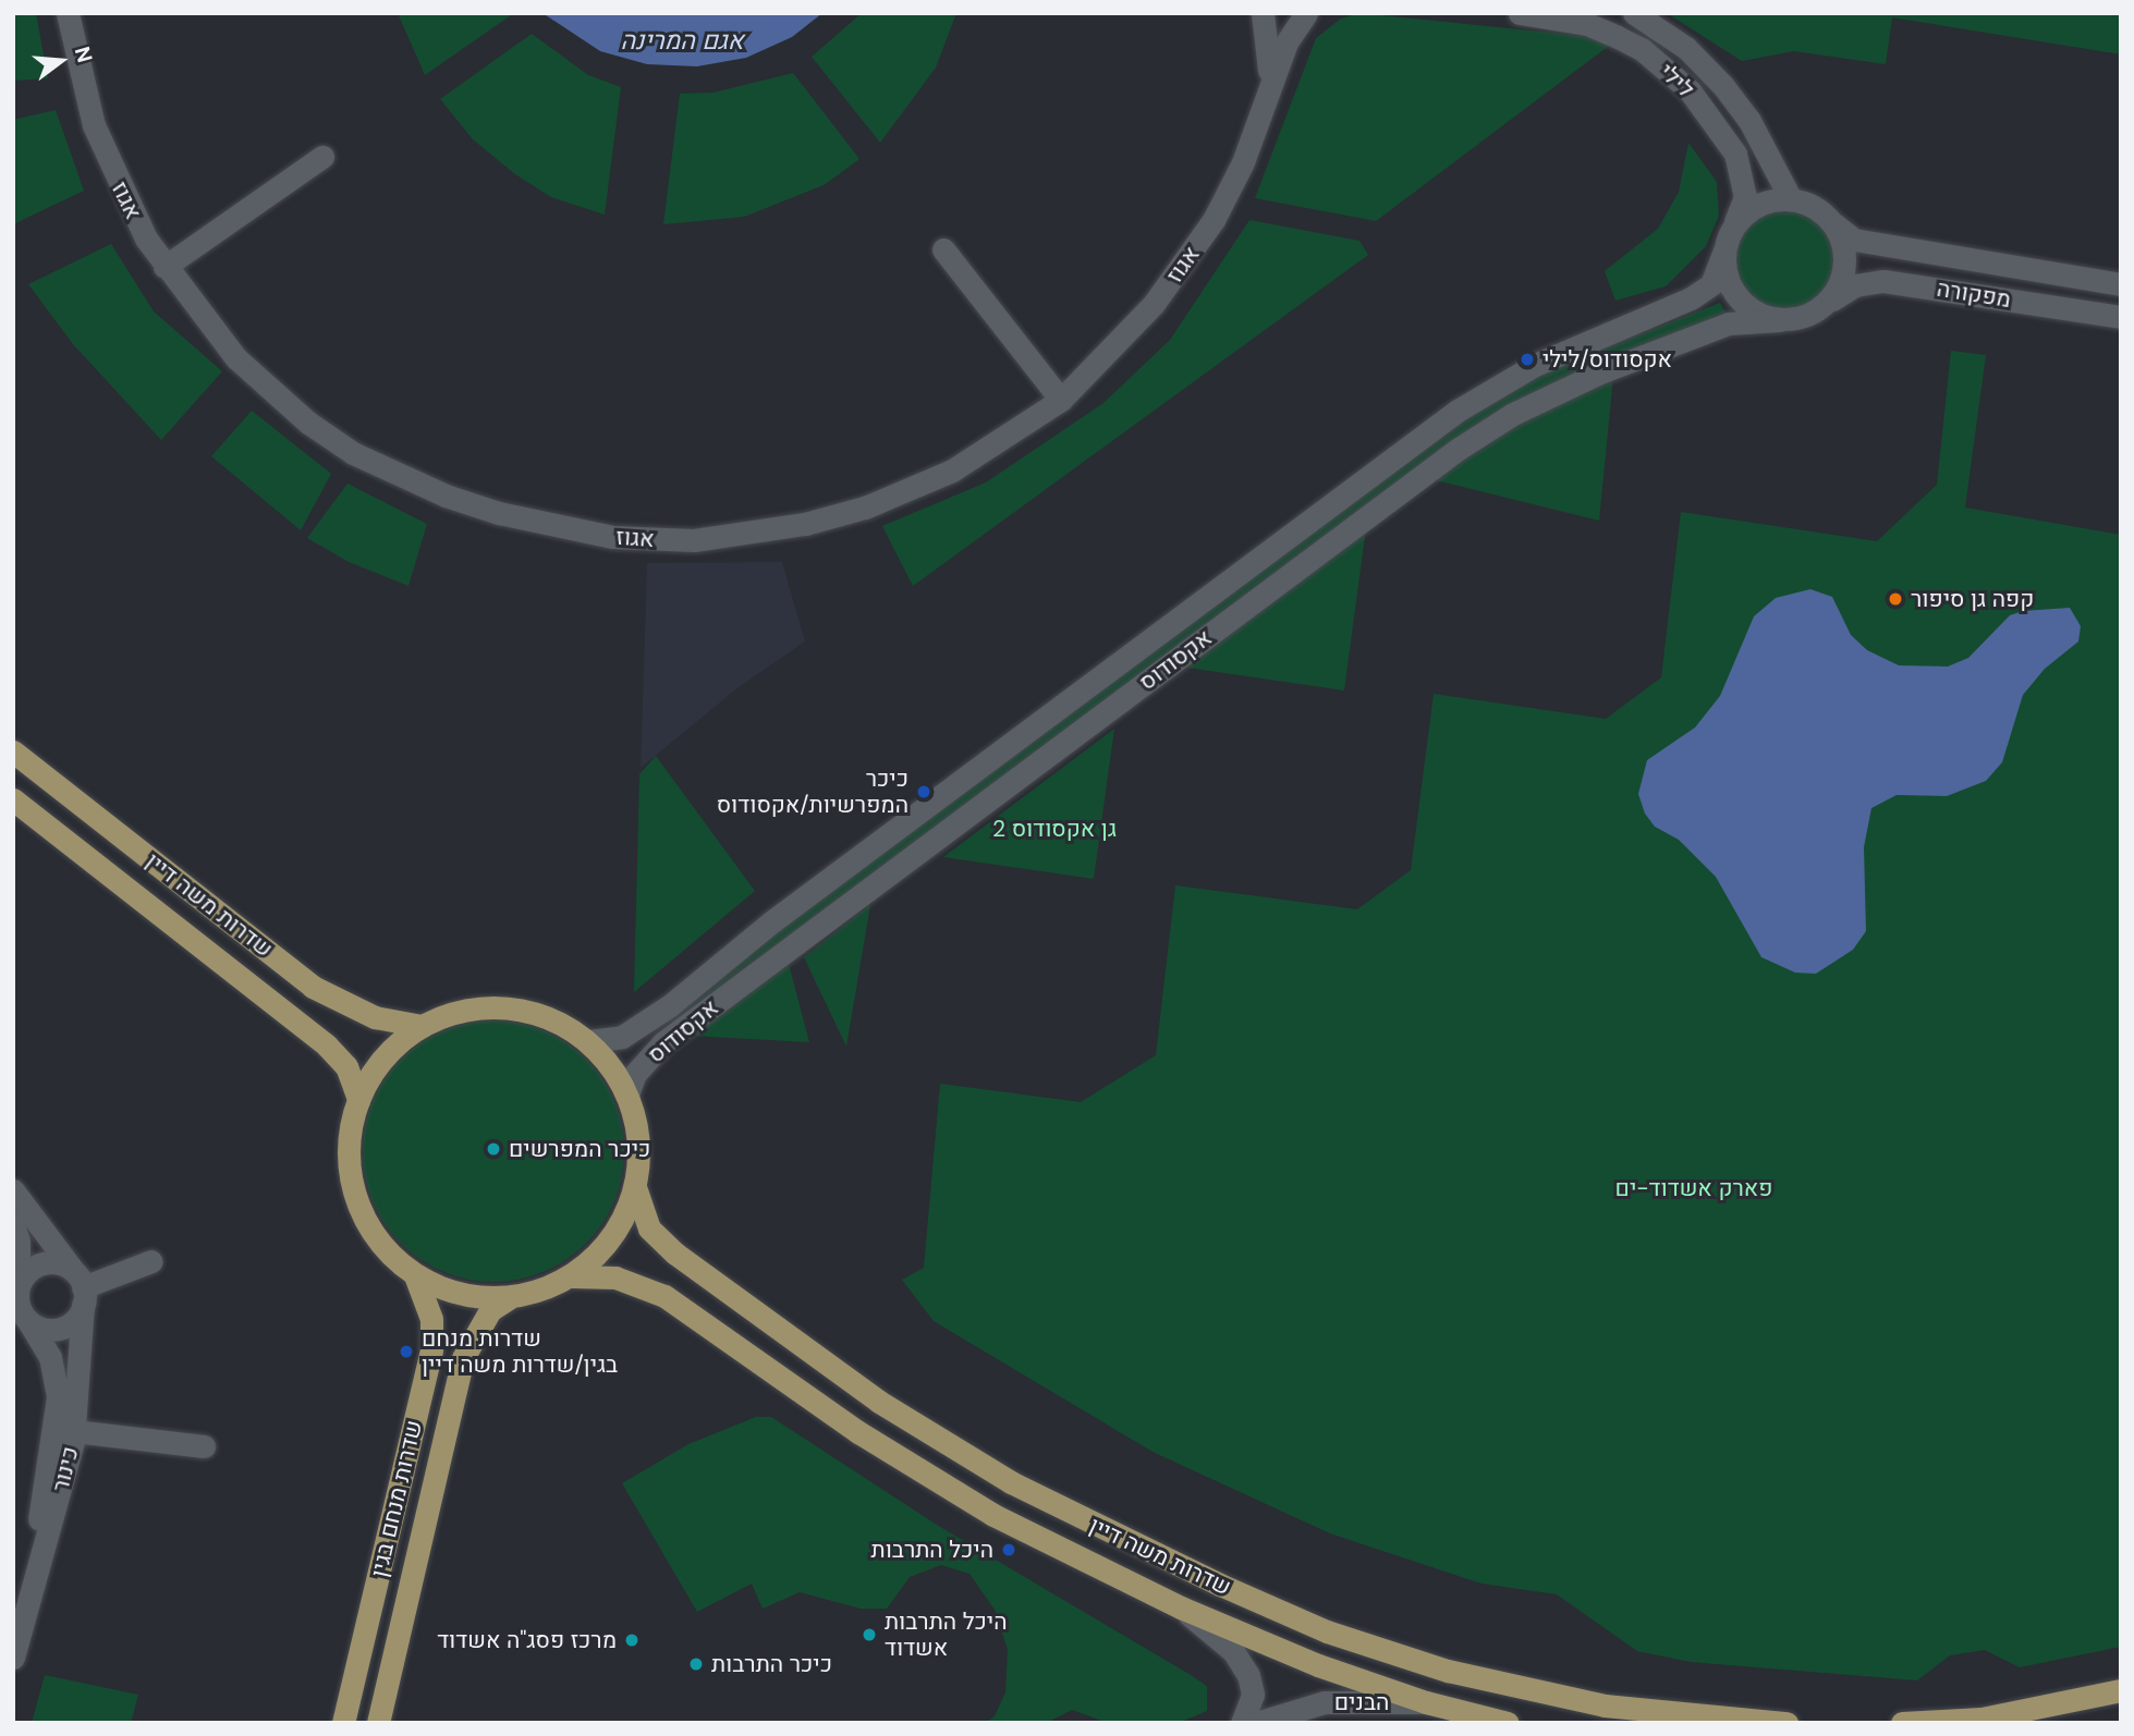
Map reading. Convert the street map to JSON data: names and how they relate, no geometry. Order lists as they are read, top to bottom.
{
  "streets": {
    "main road": ["שדרות משה דיין", "שדרות מנחם בגין"],
    "street": [
      "לילי",
      "אגוז",
      "מפקורה",
      "אקסודוס",
      "כינור",
      "הבנים"
    ]
  },
  "crossings": [
    ["לילי", "מפקורה"],
    ["לילי", "אקסודוס"],
    ["מפקורה", "אקסודוס"],
    ["שדרות משה דיין", "הבנים"]
  ],
  "water": ["אגם המרינה"],
  "parks": ["גן אקסודוס 2", "פארק אשדוד-ים"],
  "places": [
    "אקסודוס/לילי",
    "קפה גן סיפור",
    "כיכר המפרשיות/אקסודוס",
    "כיכר המפרשים",
    "שדרות מנחם בגין/שדרות משה דיין",
    "היכל התרבות",
    "היכל התרבות אשדוד",
    "מרכז פסג\"ה אשדוד",
    "כיכר התרבות"
  ],
  "north": "right"
}
